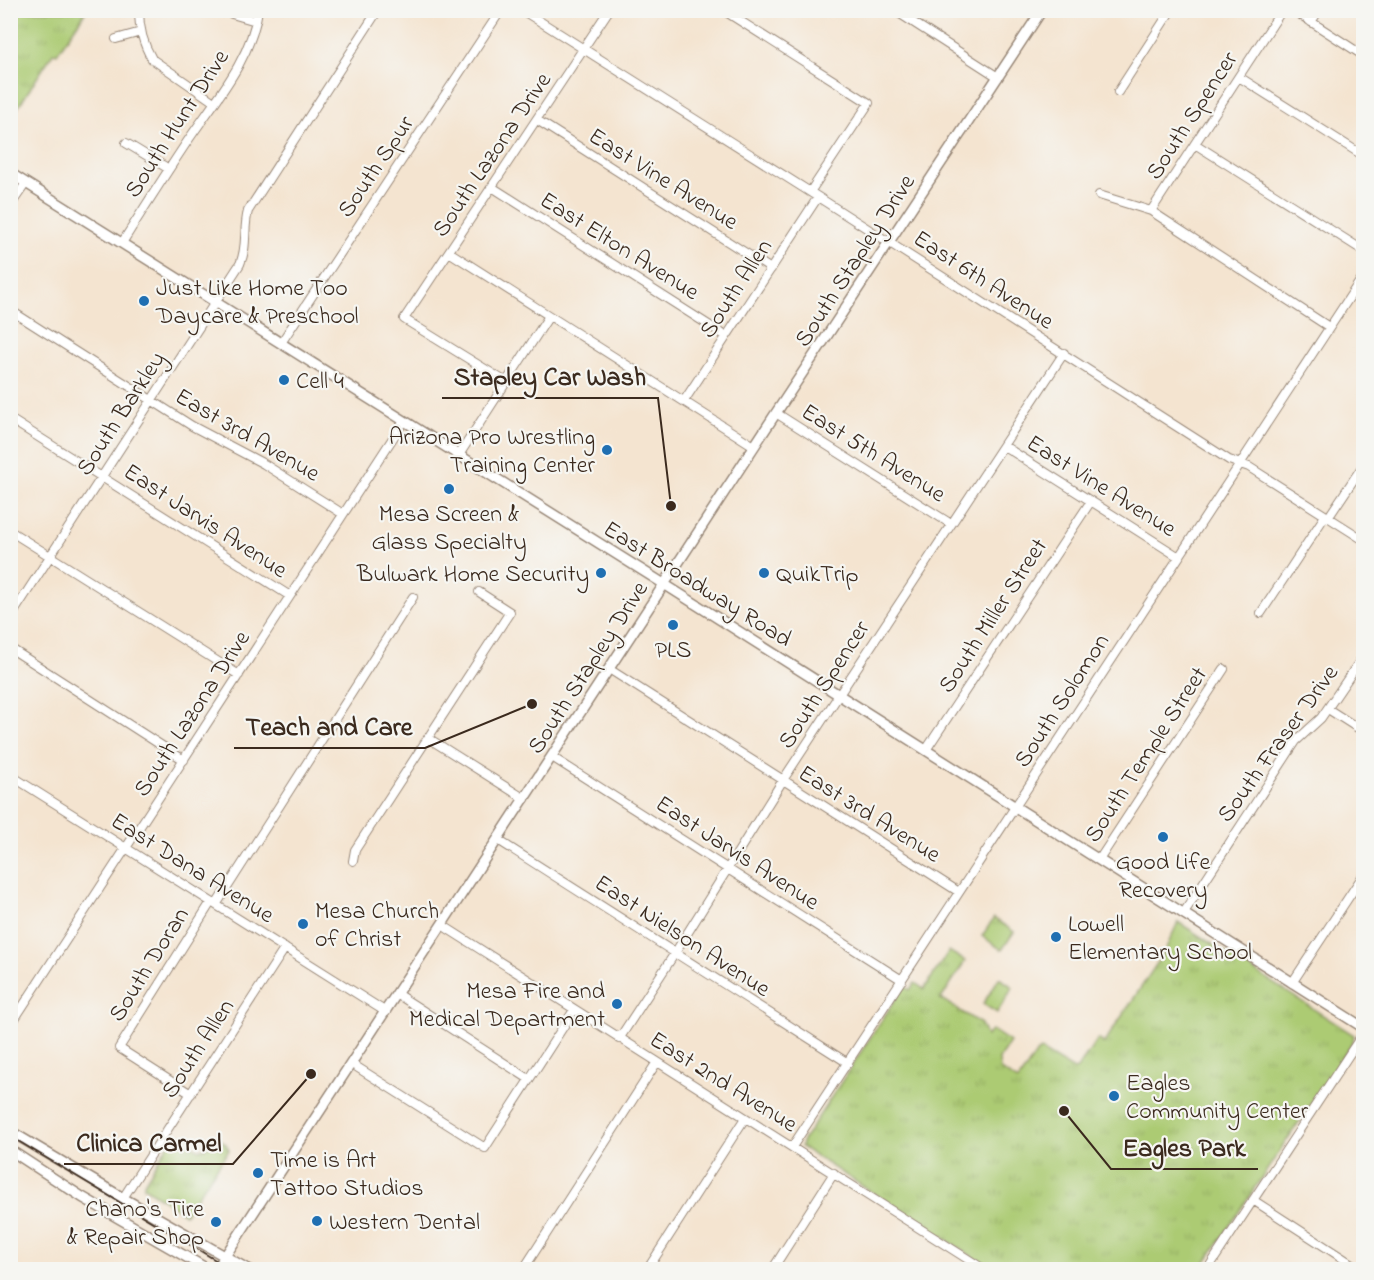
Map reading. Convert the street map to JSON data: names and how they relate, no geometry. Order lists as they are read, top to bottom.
{
  "streets": {
    "main road": ["South Stapley Drive", "East Broadway Road"],
    "street": [
      "South Spencer",
      "South Hunt Drive",
      "South Lazona Drive",
      "South Spur",
      "East Vine Avenue",
      "East Elton Avenue",
      "East 6th Avenue",
      "South Allen",
      "South Barkley",
      "East 3rd Avenue",
      "East 5th Avenue",
      "East Jarvis Avenue",
      "South Miller Street",
      "South Solomon",
      "South Fraser Drive",
      "South Temple Street",
      "East Dana Avenue",
      "East Nielson Avenue",
      "South Doran",
      "East 2nd Avenue"
    ]
  },
  "crossings": [
    ["South Spencer", "East Vine Avenue"],
    ["South Spencer", "East 6th Avenue"],
    ["South Spencer", "East 3rd Avenue"],
    ["South Spencer", "East 5th Avenue"],
    ["South Spencer", "East Jarvis Avenue"],
    ["South Spencer", "East Broadway Road"],
    ["South Spencer", "East Nielson Avenue"],
    ["South Spencer", "East 2nd Avenue"],
    ["South Hunt Drive", "East Broadway Road"],
    ["South Lazona Drive", "East Vine Avenue"],
    ["South Lazona Drive", "East Elton Avenue"],
    ["South Lazona Drive", "East 6th Avenue"],
    ["South Lazona Drive", "East 3rd Avenue"],
    ["South Lazona Drive", "East Jarvis Avenue"],
    ["South Lazona Drive", "East Broadway Road"],
    ["South Lazona Drive", "East Dana Avenue"],
    ["South Spur", "East Broadway Road"],
    ["East Vine Avenue", "South Allen"],
    ["East Vine Avenue", "South Miller Street"],
    ["East Vine Avenue", "South Solomon"],
    ["East Elton Avenue", "South Allen"],
    ["South Stapley Drive", "East 6th Avenue"],
    ["South Stapley Drive", "East 3rd Avenue"],
    ["South Stapley Drive", "East 5th Avenue"],
    ["South Stapley Drive", "East Jarvis Avenue"],
    ["South Stapley Drive", "East Broadway Road"],
    ["South Stapley Drive", "East Dana Avenue"],
    ["South Stapley Drive", "East Nielson Avenue"],
    ["South Stapley Drive", "East 2nd Avenue"],
    ["East 6th Avenue", "South Allen"],
    ["East 6th Avenue", "South Solomon"],
    ["South Allen", "East Dana Avenue"],
    ["South Allen", "South Doran"],
    ["South Barkley", "East 3rd Avenue"],
    ["South Barkley", "East Jarvis Avenue"],
    ["South Barkley", "East Broadway Road"],
    ["East 3rd Avenue", "South Solomon"],
    ["East Jarvis Avenue", "South Solomon"],
    ["East Broadway Road", "South Miller Street"],
    ["East Broadway Road", "South Solomon"],
    ["East Broadway Road", "South Fraser Drive"],
    ["East Broadway Road", "South Temple Street"],
    ["South Solomon", "East Nielson Avenue"],
    ["South Solomon", "East 2nd Avenue"],
    ["East Dana Avenue", "South Doran"]
  ],
  "places": [
    "Just Like Home Too Daycare & Preschool",
    "Cell 4",
    "Arizona Pro Wrestling Training Center",
    "Mesa Screen & Glass Specialty",
    "Stapley Car Wash",
    "Bulwark Home Security",
    "QuikTrip",
    "PLS",
    "Teach and Care",
    "Good Life Recovery",
    "Mesa Church of Christ",
    "Lowell Elementary School",
    "Mesa Fire and Medical Department",
    "Clinica Carmel",
    "Eagles Community Center",
    "Eagles Park",
    "Time is Art Tattoo Studios",
    "Western Dental",
    "Chano's Tire & Repair Shop"
  ]
}
